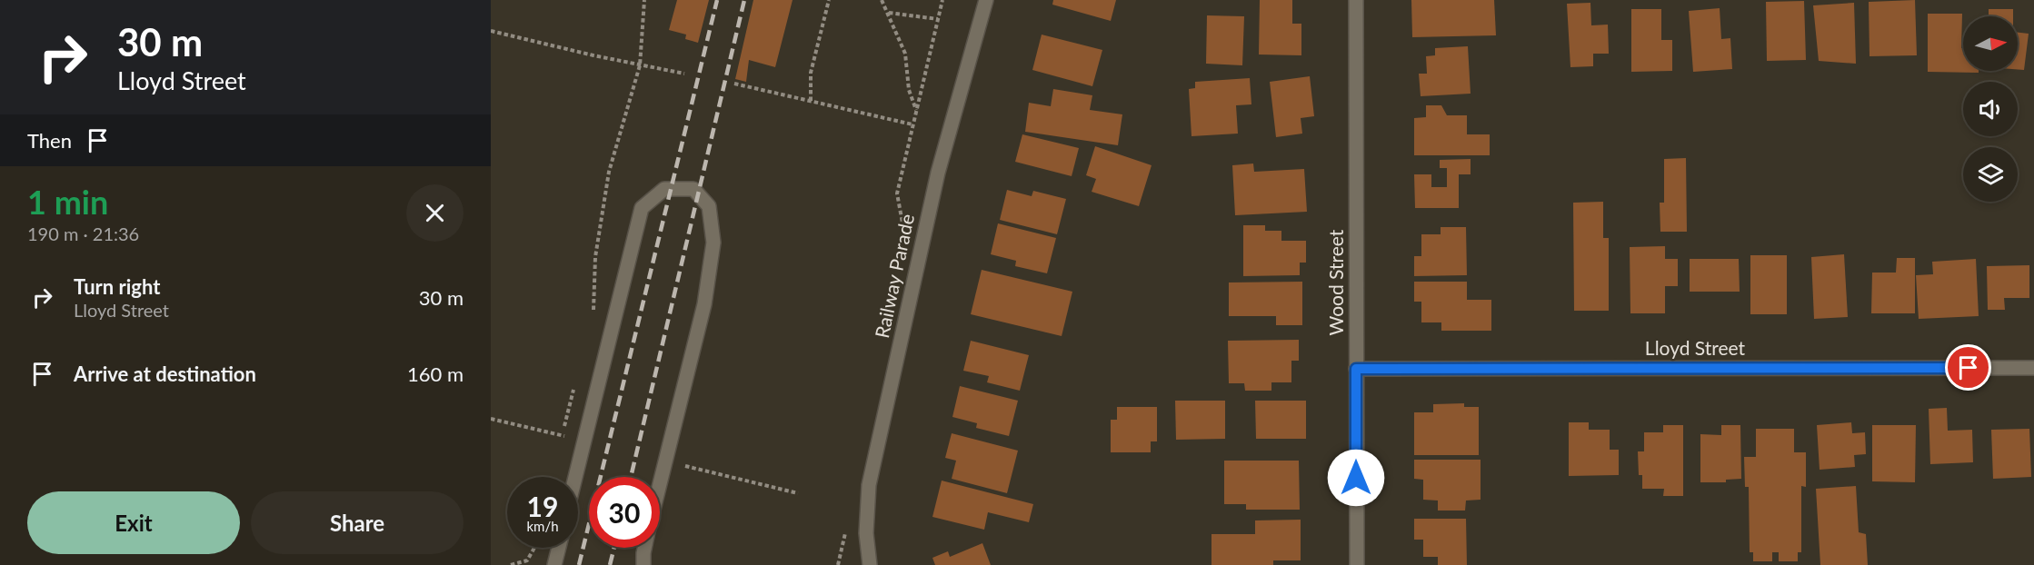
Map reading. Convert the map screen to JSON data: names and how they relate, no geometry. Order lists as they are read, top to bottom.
{
  "streets": {
    "street": ["Railway Parade", "Wood Street", "Lloyd Street"]
  },
  "crossings": [
    ["Wood Street", "Lloyd Street"]
  ],
  "north": "right",
  "page": {
    "turn": ["30 m", "Lloyd Street"],
    "then": "Then",
    "heading": ["1 min", "190 m · 21:36"],
    "list": [
      {
        "name": "Turn right",
        "note": "Lloyd Street",
        "value": "30 m"
      },
      {
        "name": "Arrive at destination",
        "value": "160 m"
      }
    ],
    "speed": "19 km/h",
    "limit": "30",
    "buttons": ["Exit", "Share"]
  }
}
